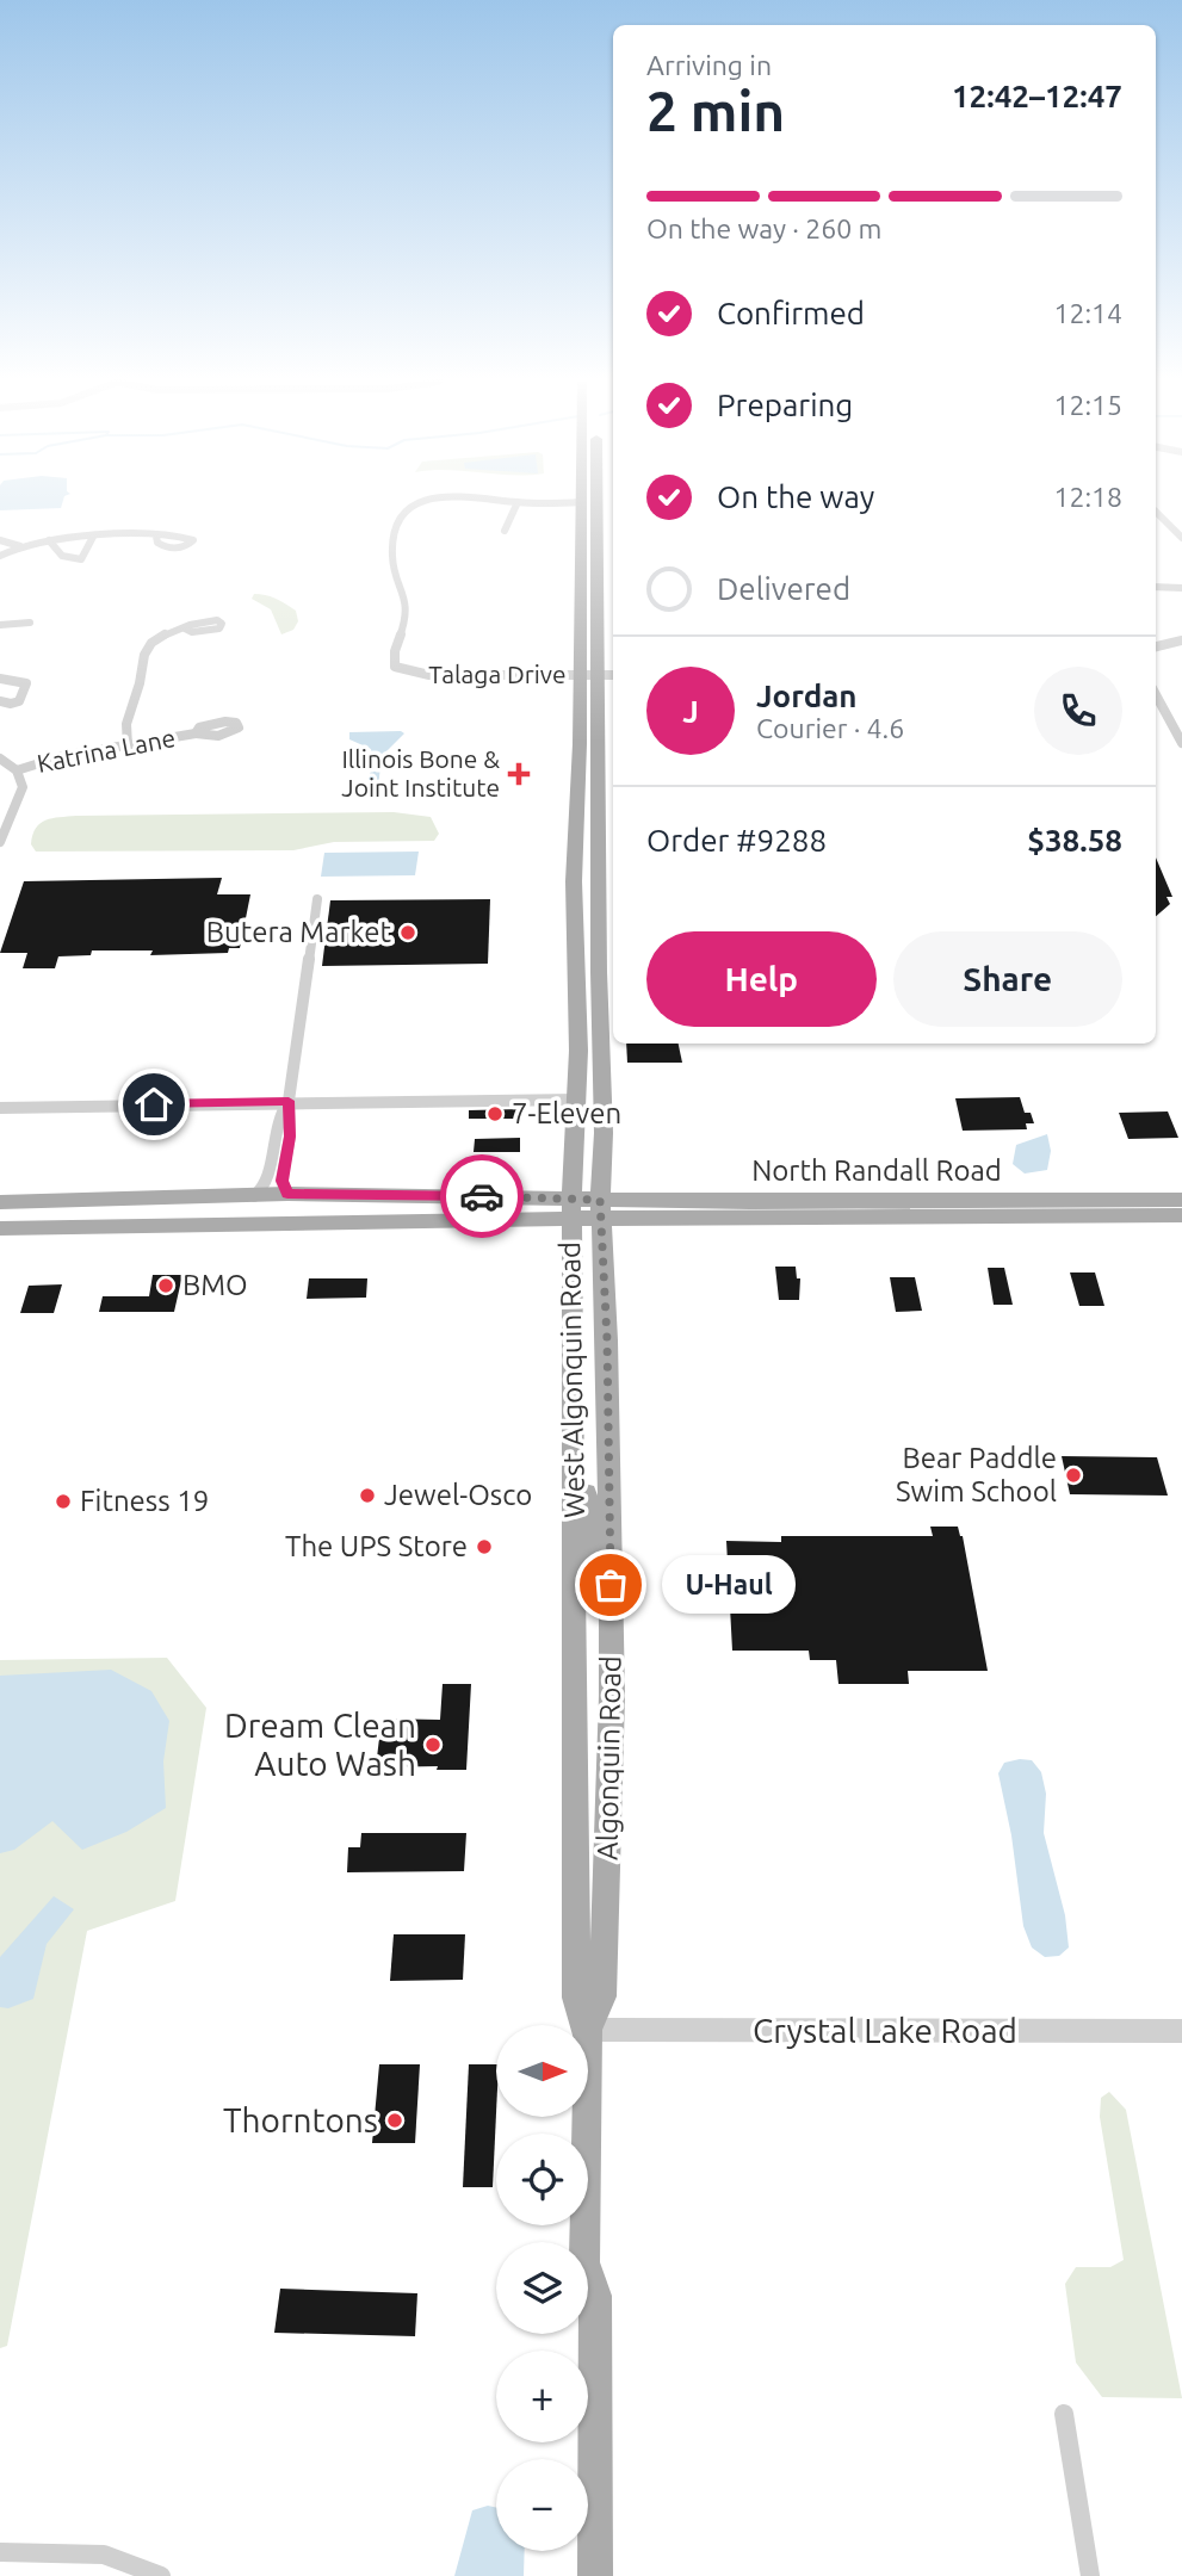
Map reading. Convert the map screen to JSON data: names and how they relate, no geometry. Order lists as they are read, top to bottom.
{
  "streets": {
    "main road": ["North Randall Road", "West Algonquin Road", "Algonquin Road"],
    "street": ["Talaga Drive", "Katrina Lane", "Crystal Lake Road"]
  },
  "crossings": [
    ["Talaga Drive", "West Algonquin Road"],
    ["Talaga Drive", "Algonquin Road"],
    ["North Randall Road", "West Algonquin Road"],
    ["North Randall Road", "Algonquin Road"],
    ["West Algonquin Road", "Algonquin Road"]
  ],
  "places": {
    "health": ["Illinois Bone & Joint Institute"],
    "other": [
      "Butera Market",
      "7-Eleven",
      "BMO",
      "Bear Paddle Swim School",
      "Jewel-Osco",
      "Fitness 19",
      "The UPS Store",
      "U-Haul",
      "Dream Clean Auto Wash",
      "Thorntons"
    ]
  },
  "north": "right",
  "page": {
    "heading": ["2 min", "Arriving in", "12:42–12:47"],
    "panel": [
      "Jordan",
      "Courier · 4.6",
      "Order #9288",
      "$38.58"
    ],
    "bar": "On the way · 260 m",
    "list": [
      ["Confirmed", "12:14"],
      ["Preparing", "12:15"],
      ["On the way", "12:18"],
      "Delivered"
    ],
    "round": "J",
    "buttons": ["Help", "Share"],
    "bubble": "U-Haul",
    "map_buttons": ["+", "−"]
  }
}
